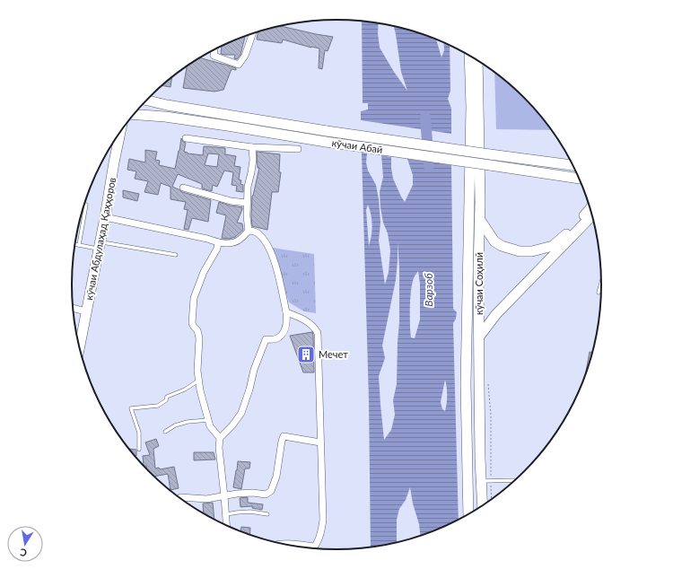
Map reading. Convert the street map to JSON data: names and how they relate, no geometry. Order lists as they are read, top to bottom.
{
  "streets": {
    "main road": ["кӯчаи Абаӣ", "кӯчаи Абдулаҳад Қаҳҳоров", "кӯчаи Соҳилӣ"]
  },
  "water": ["Варзоб"],
  "places": {
    "building": ["Мечет"]
  },
  "north": "bottom"
}
